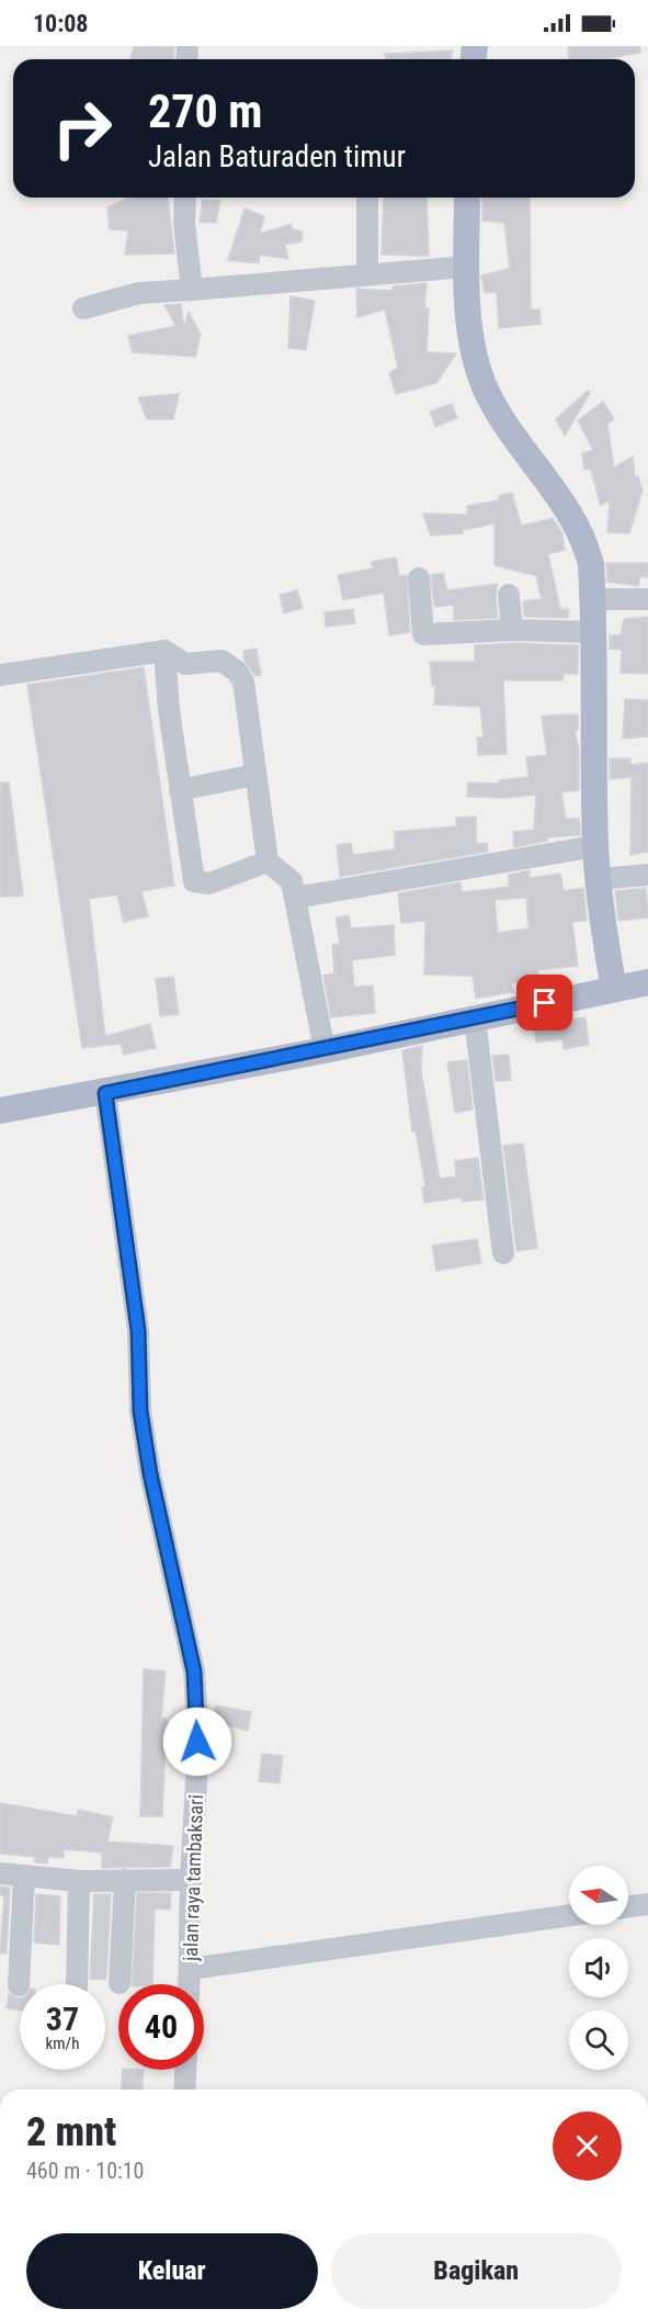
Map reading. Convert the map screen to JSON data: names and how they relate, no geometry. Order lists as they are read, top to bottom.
{
  "streets": {
    "street": ["jalan raya tambaksari"]
  },
  "north": "left",
  "page": {
    "status": "10:08",
    "turn": ["270 m", "Jalan Baturaden timur"],
    "speed": "37 km/h",
    "limit": "40",
    "heading": ["2 mnt", "460 m · 10:10"],
    "buttons": ["Keluar", "Bagikan"]
  }
}
